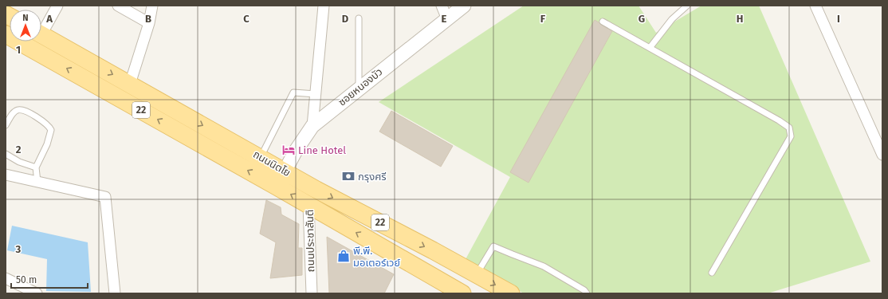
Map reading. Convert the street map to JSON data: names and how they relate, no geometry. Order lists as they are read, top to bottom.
{
  "streets": {
    "main road": ["22", "ถนนนิตโย", "ถนนประชาสันติ"],
    "street": ["ซอยหนองบัว"]
  },
  "crossings": [
    ["ซอยหนองบัว", "ถนนนิตโย"],
    ["ถนนนิตโย", "ถนนประชาสันติ"]
  ],
  "places": {
    "hotel": ["Line Hotel"],
    "bank": ["กรุงศรี"],
    "shop": ["พี.พี. มอเตอร์เวย์"]
  },
  "scale_bar": "50 m",
  "north": "top",
  "grid": {
    "columns": [
      "A",
      "B",
      "C",
      "D",
      "E",
      "F",
      "G",
      "H",
      "I"
    ],
    "rows": ["1", "2", "3"]
  }
}
